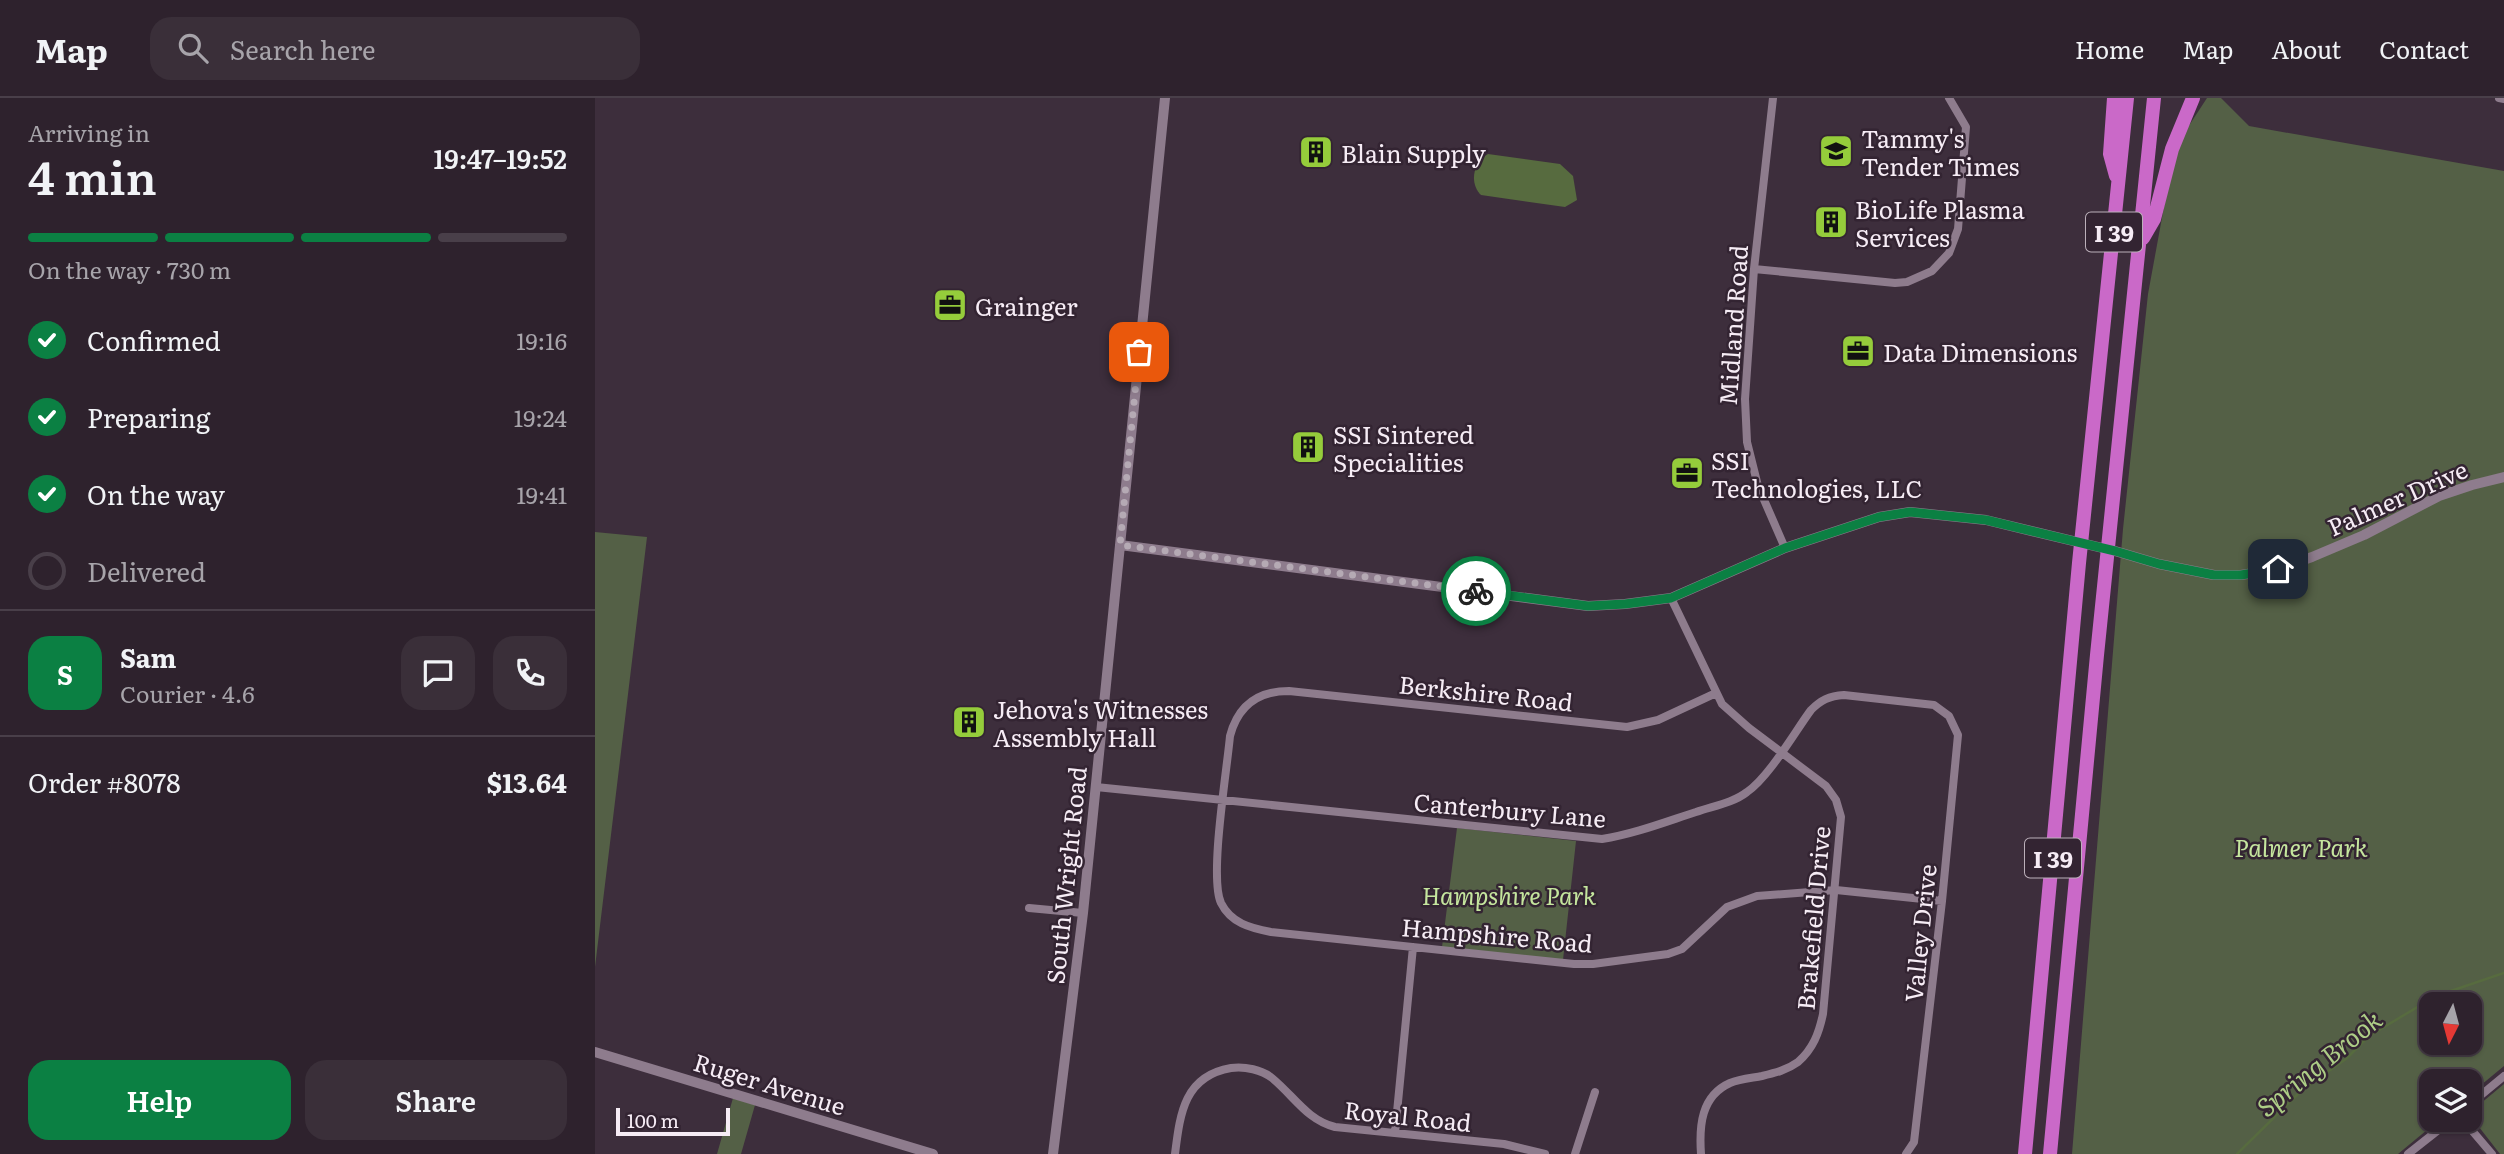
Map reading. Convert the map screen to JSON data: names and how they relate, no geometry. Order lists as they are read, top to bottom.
{
  "streets": {
    "highway": ["I 39"],
    "street": [
      "Midland Road",
      "Palmer Drive",
      "Berkshire Road",
      "Canterbury Lane",
      "South Wright Road",
      "Brakefield Drive",
      "Valley Drive",
      "Hampshire Road",
      "Ruger Avenue",
      "Royal Road"
    ]
  },
  "crossings": [
    ["Midland Road", "Palmer Drive"],
    ["Palmer Drive", "South Wright Road"],
    ["Palmer Drive", "Brakefield Drive"],
    ["Berkshire Road", "Canterbury Lane"],
    ["Berkshire Road", "Brakefield Drive"],
    ["Berkshire Road", "Hampshire Road"],
    ["Canterbury Lane", "South Wright Road"],
    ["Canterbury Lane", "Brakefield Drive"],
    ["Canterbury Lane", "Valley Drive"],
    ["Canterbury Lane", "Hampshire Road"],
    ["Brakefield Drive", "Hampshire Road"],
    ["Valley Drive", "Hampshire Road"]
  ],
  "water": ["Spring Brook"],
  "parks": ["Palmer Park", "Hampshire Park"],
  "places": {
    "school or university": ["Tammy's Tender Times"],
    "building": [
      "Blain Supply",
      "BioLife Plasma Services",
      "SSI Sintered Specialities",
      "Jehova's Witnesses Assembly Hall"
    ],
    "office": ["Grainger", "Data Dimensions", "SSI Technologies, LLC"]
  },
  "scale_bar": "100 m",
  "north": "bottom",
  "page": {
    "header": "Map",
    "search": "Search here",
    "nav": [
      "Home",
      "Map",
      "About",
      "Contact"
    ],
    "heading": ["4 min", "Arriving in", "19:47–19:52"],
    "panel": [
      "Sam",
      "Courier · 4.6",
      "Order #8078",
      "$13.64"
    ],
    "bar": "On the way · 730 m",
    "list": [
      ["Confirmed", "19:16"],
      ["Preparing", "19:24"],
      ["On the way", "19:41"],
      "Delivered"
    ],
    "round": "S",
    "buttons": ["Help", "Share"],
    "scale": "100 m"
  }
}
